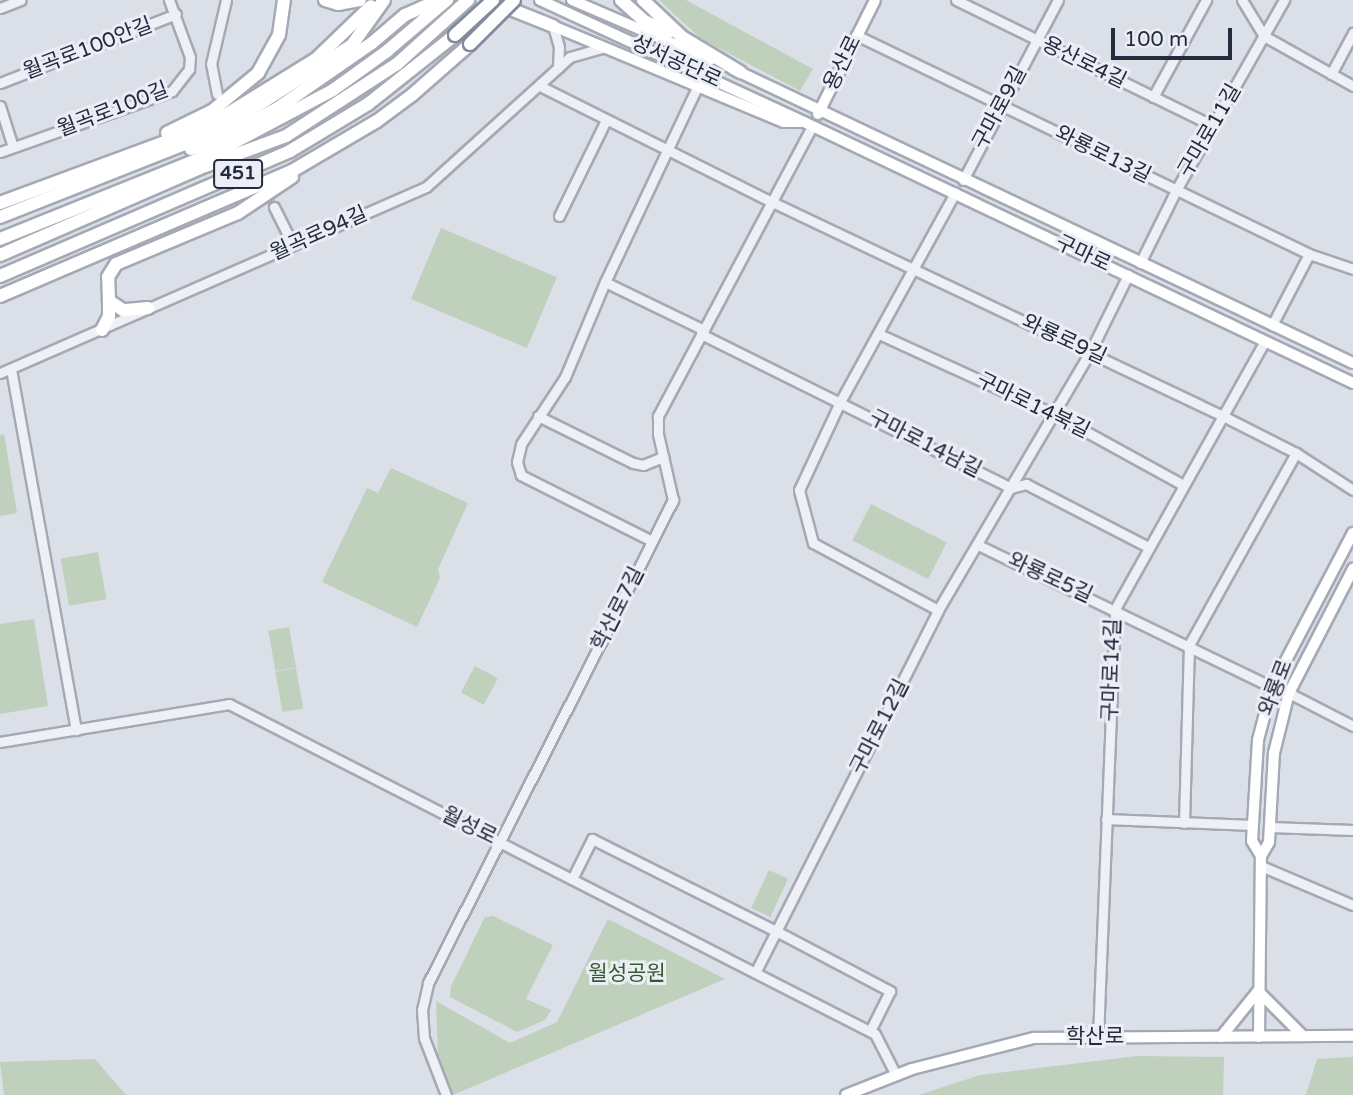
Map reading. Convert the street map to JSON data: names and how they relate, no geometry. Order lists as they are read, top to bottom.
{
  "streets": {
    "highway": ["451"],
    "main road": [
      "성서공단로",
      "용산로",
      "구마로",
      "와룡로",
      "학산로"
    ],
    "street": [
      "월곡로100안길",
      "용산로4길",
      "구마로9길",
      "월곡로100길",
      "구마로11길",
      "와룡로13길",
      "월곡로94길",
      "와룡로9길",
      "구마로14북길",
      "구마로14남길",
      "와룡로5길",
      "학산로7길",
      "구마로14길",
      "구마로12길",
      "월성로"
    ]
  },
  "crossings": [
    ["월곡로100안길", "월곡로100길"],
    ["성서공단로", "용산로"],
    ["성서공단로", "구마로"],
    ["성서공단로", "학산로7길"],
    ["용산로", "와룡로13길"],
    ["용산로", "구마로"],
    ["용산로", "학산로7길"],
    ["용산로4길", "구마로9길"],
    ["용산로4길", "구마로11길"],
    ["구마로9길", "와룡로13길"],
    ["구마로9길", "구마로"],
    ["구마로11길", "와룡로13길"],
    ["구마로11길", "구마로"],
    ["월곡로94길", "와룡로9길"],
    ["구마로", "학산로7길"],
    ["구마로", "구마로14길"],
    ["구마로", "구마로12길"],
    ["와룡로9길", "학산로7길"],
    ["와룡로9길", "구마로14길"],
    ["와룡로9길", "구마로12길"],
    ["구마로14북길", "구마로14길"],
    ["구마로14북길", "구마로12길"],
    ["구마로14남길", "학산로7길"],
    ["구마로14남길", "구마로14길"],
    ["구마로14남길", "구마로12길"],
    ["와룡로5길", "구마로14길"],
    ["와룡로5길", "와룡로"],
    ["와룡로5길", "구마로12길"],
    ["학산로7길", "월성로"],
    ["구마로14길", "학산로"],
    ["와룡로", "학산로"],
    ["구마로12길", "월성로"],
    ["월성로", "학산로"]
  ],
  "parks": ["월성공원"],
  "scale_bar": "100 m"
}
